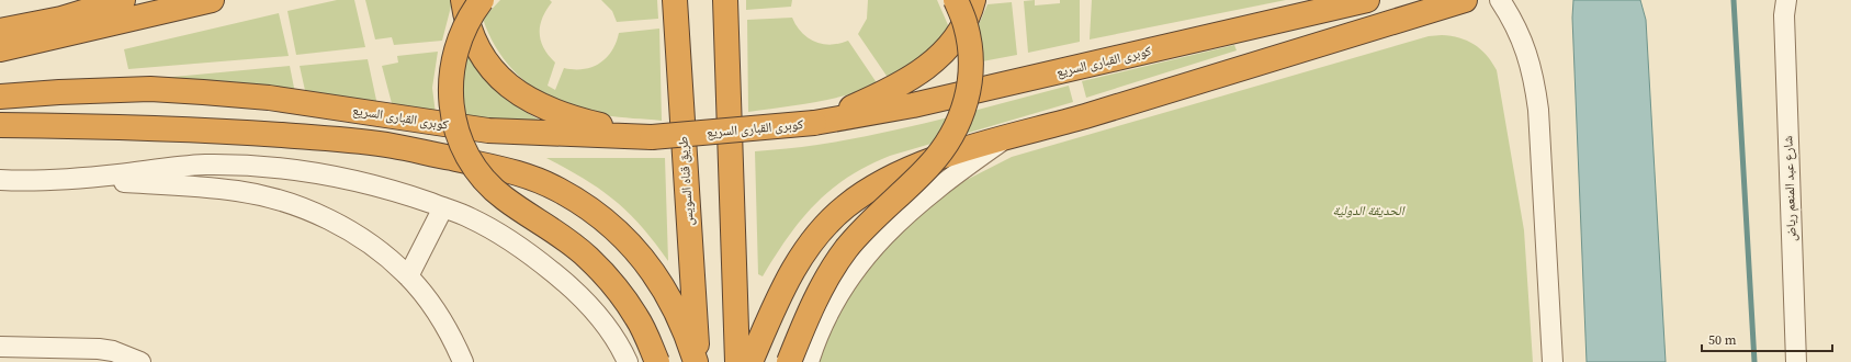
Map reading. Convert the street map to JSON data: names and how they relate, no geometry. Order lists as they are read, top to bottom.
{
  "streets": {
    "highway": ["كوبرى القبارى السريع", "طريق قناه السويس"],
    "street": ["شارع عبد المنعم رياض"]
  },
  "parks": ["الحديقة الدولية"],
  "scale_bar": "50 m"
}
